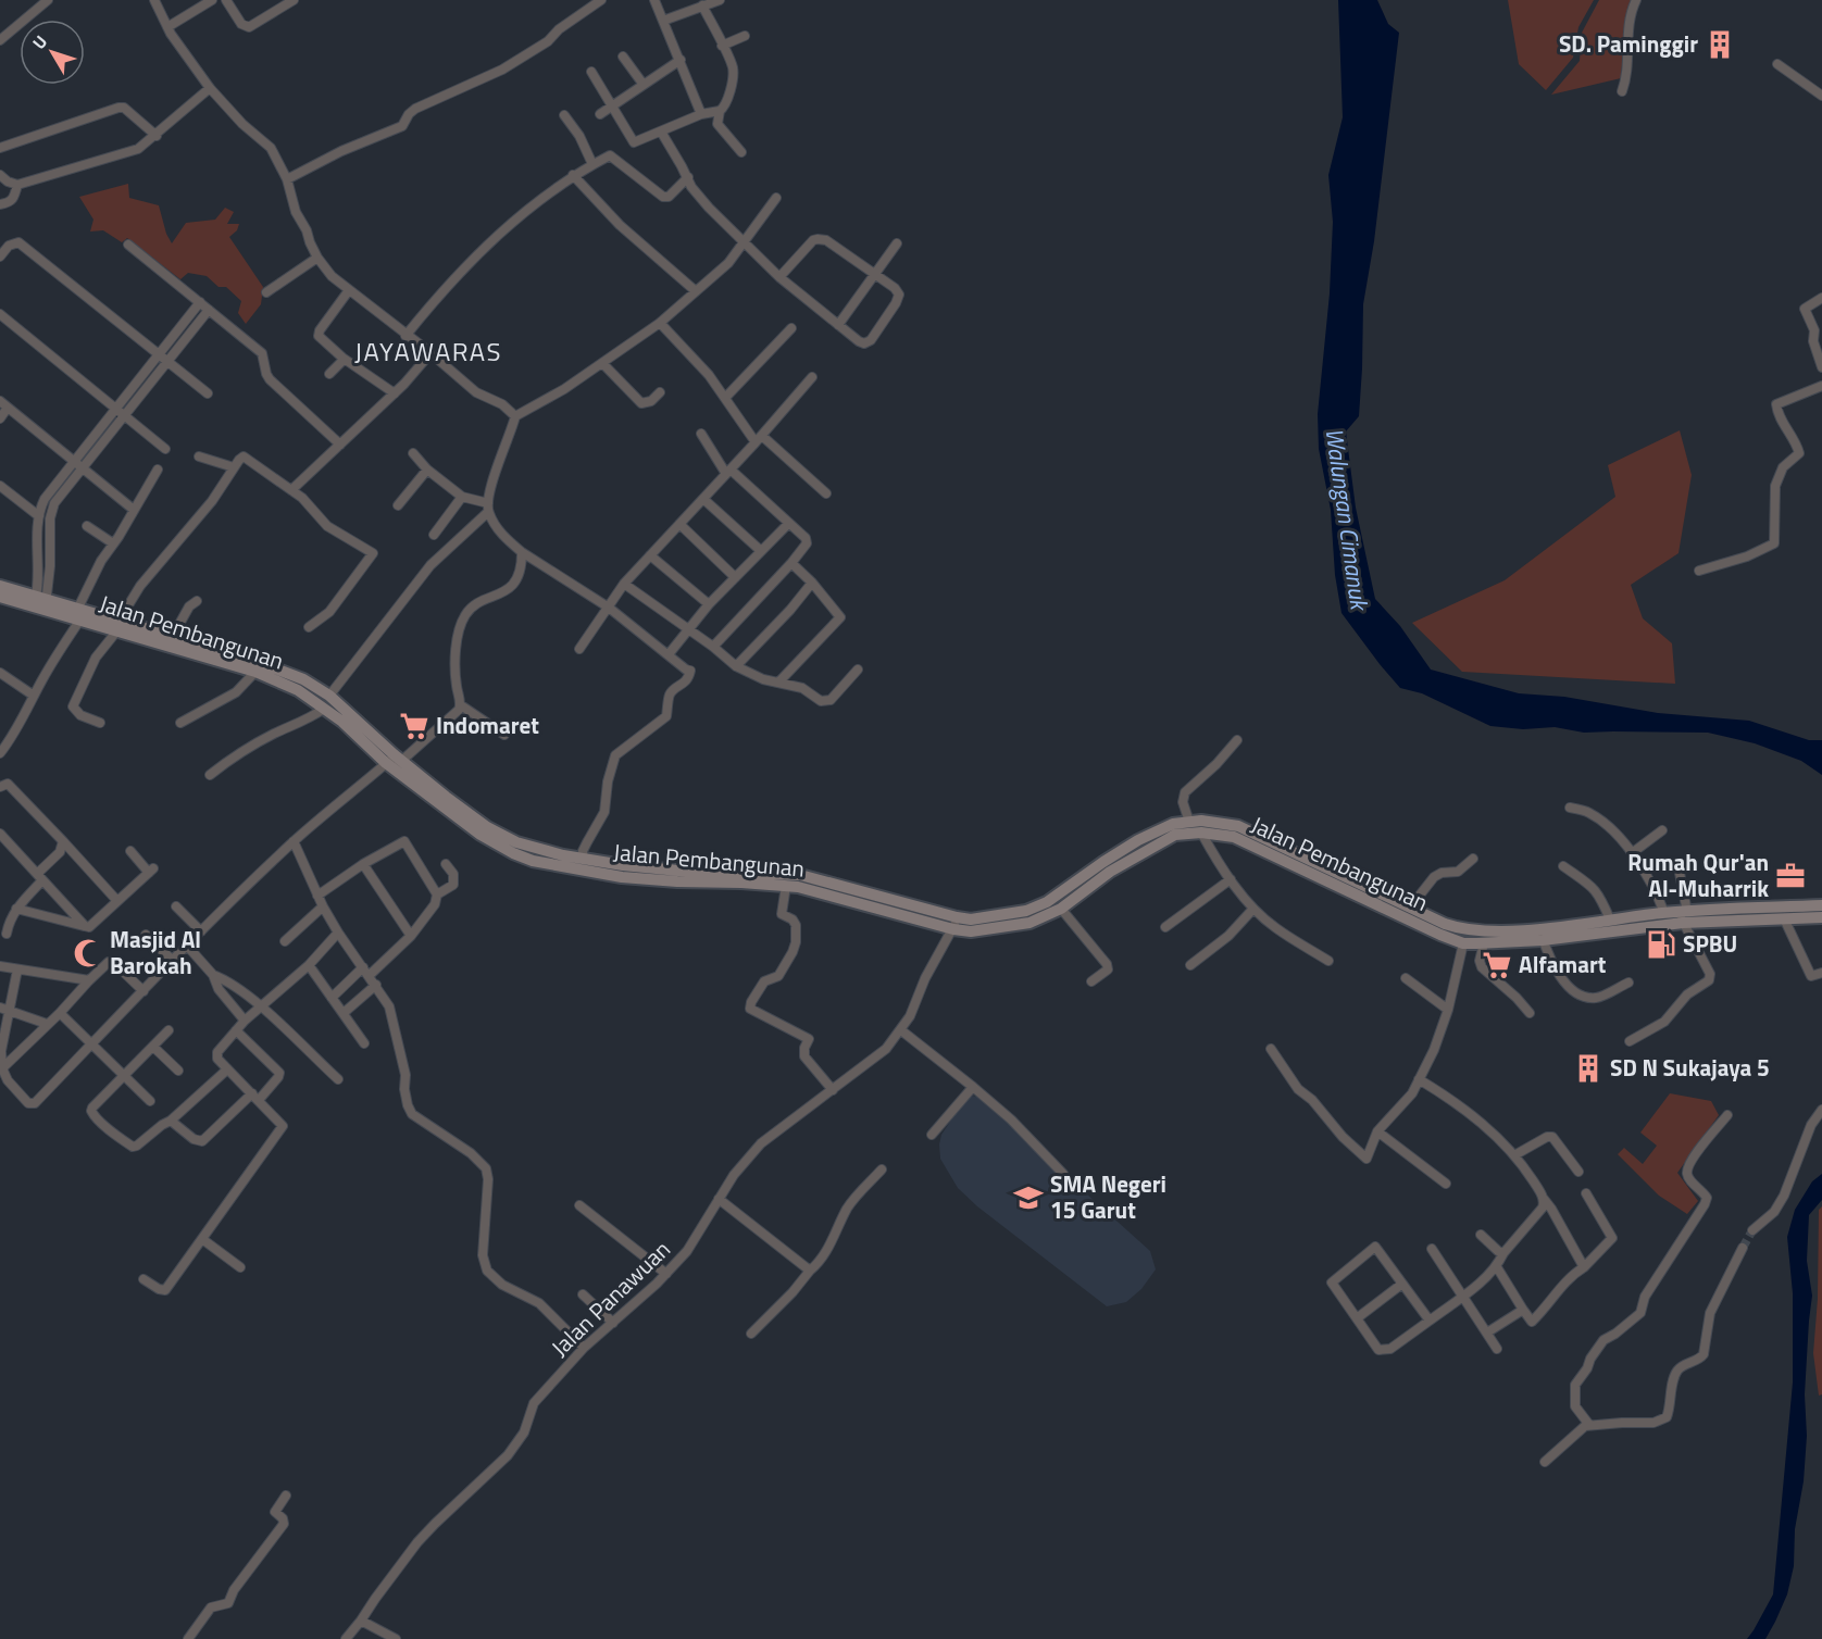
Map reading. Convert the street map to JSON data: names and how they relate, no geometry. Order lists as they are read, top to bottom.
{
  "streets": {
    "main road": ["Jalan Pembangunan"],
    "street": ["Jalan Panawuan"]
  },
  "crossings": [
    ["Jalan Pembangunan", "Jalan Panawuan"]
  ],
  "districts": ["JAYAWARAS"],
  "water": ["Walungan Cimanuk"],
  "places": {
    "building": ["SD. Paminggir", "SD N Sukajaya 5"],
    "supermarket": ["Indomaret", "Alfamart"],
    "office": ["Rumah Qur'an Al-Muharrik"],
    "fuel station": ["SPBU"],
    "mosque": ["Masjid Al Barokah"],
    "school or university": ["SMA Negeri 15 Garut"]
  },
  "north": "top left"
}
